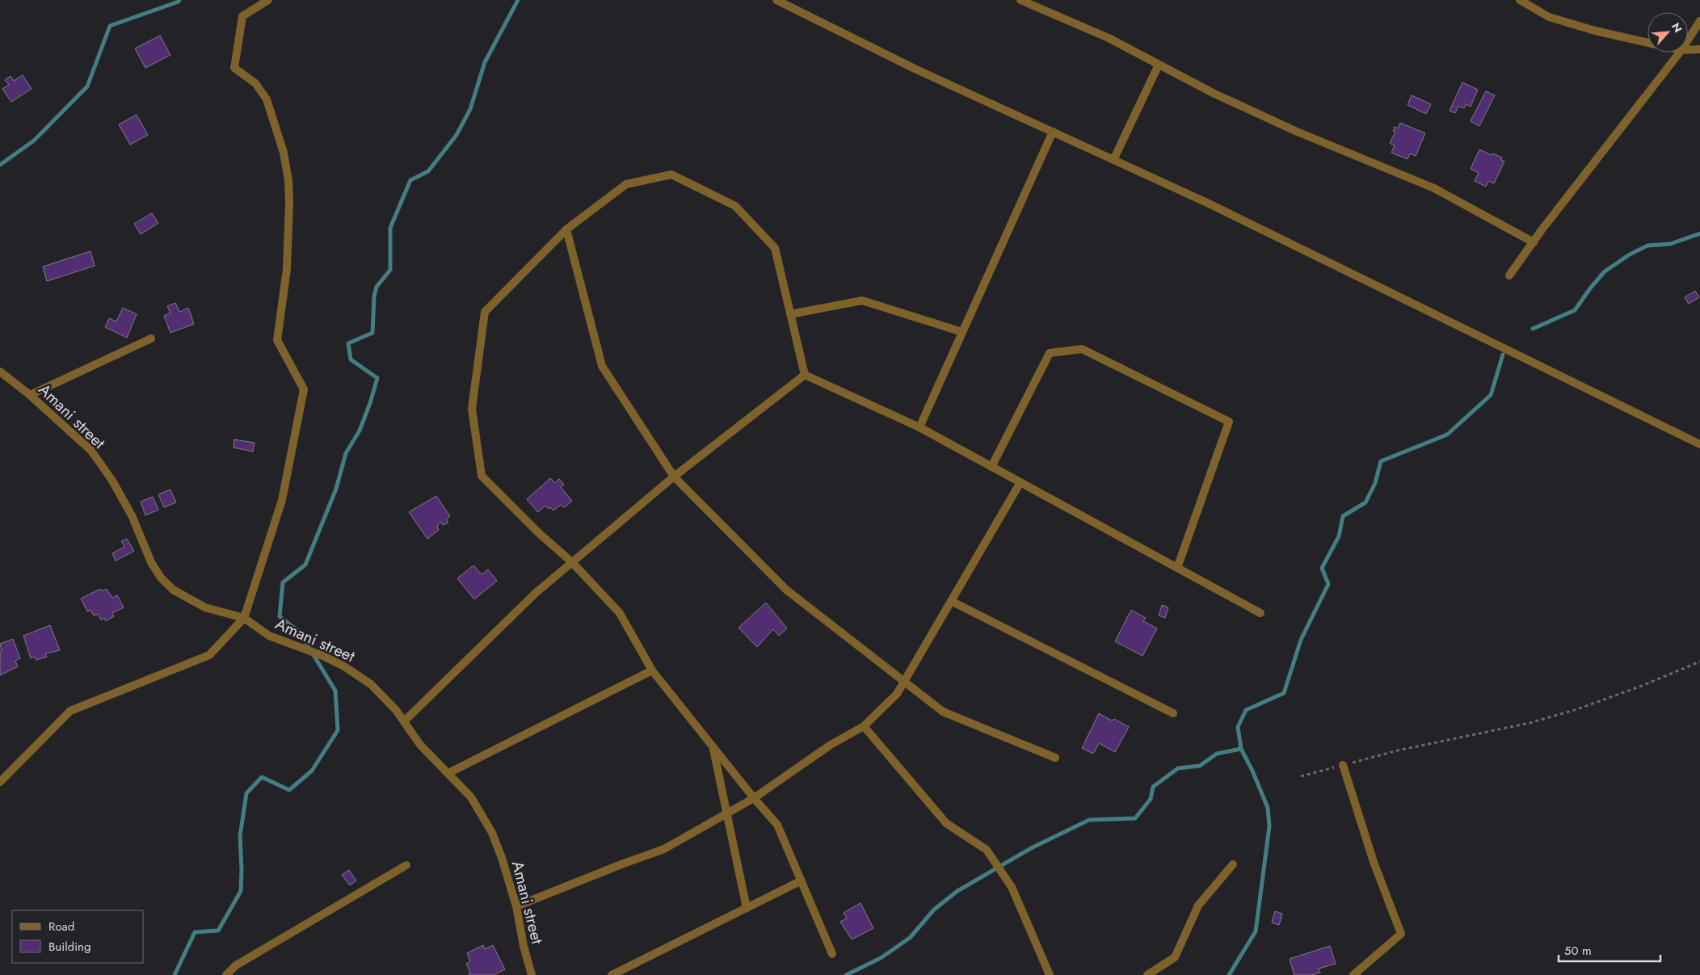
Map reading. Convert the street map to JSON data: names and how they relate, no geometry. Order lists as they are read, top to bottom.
{
  "streets": {
    "street": ["Amani street"]
  },
  "legend": ["Road", "Building"],
  "scale_bar": "50 m",
  "north": "top right"
}
